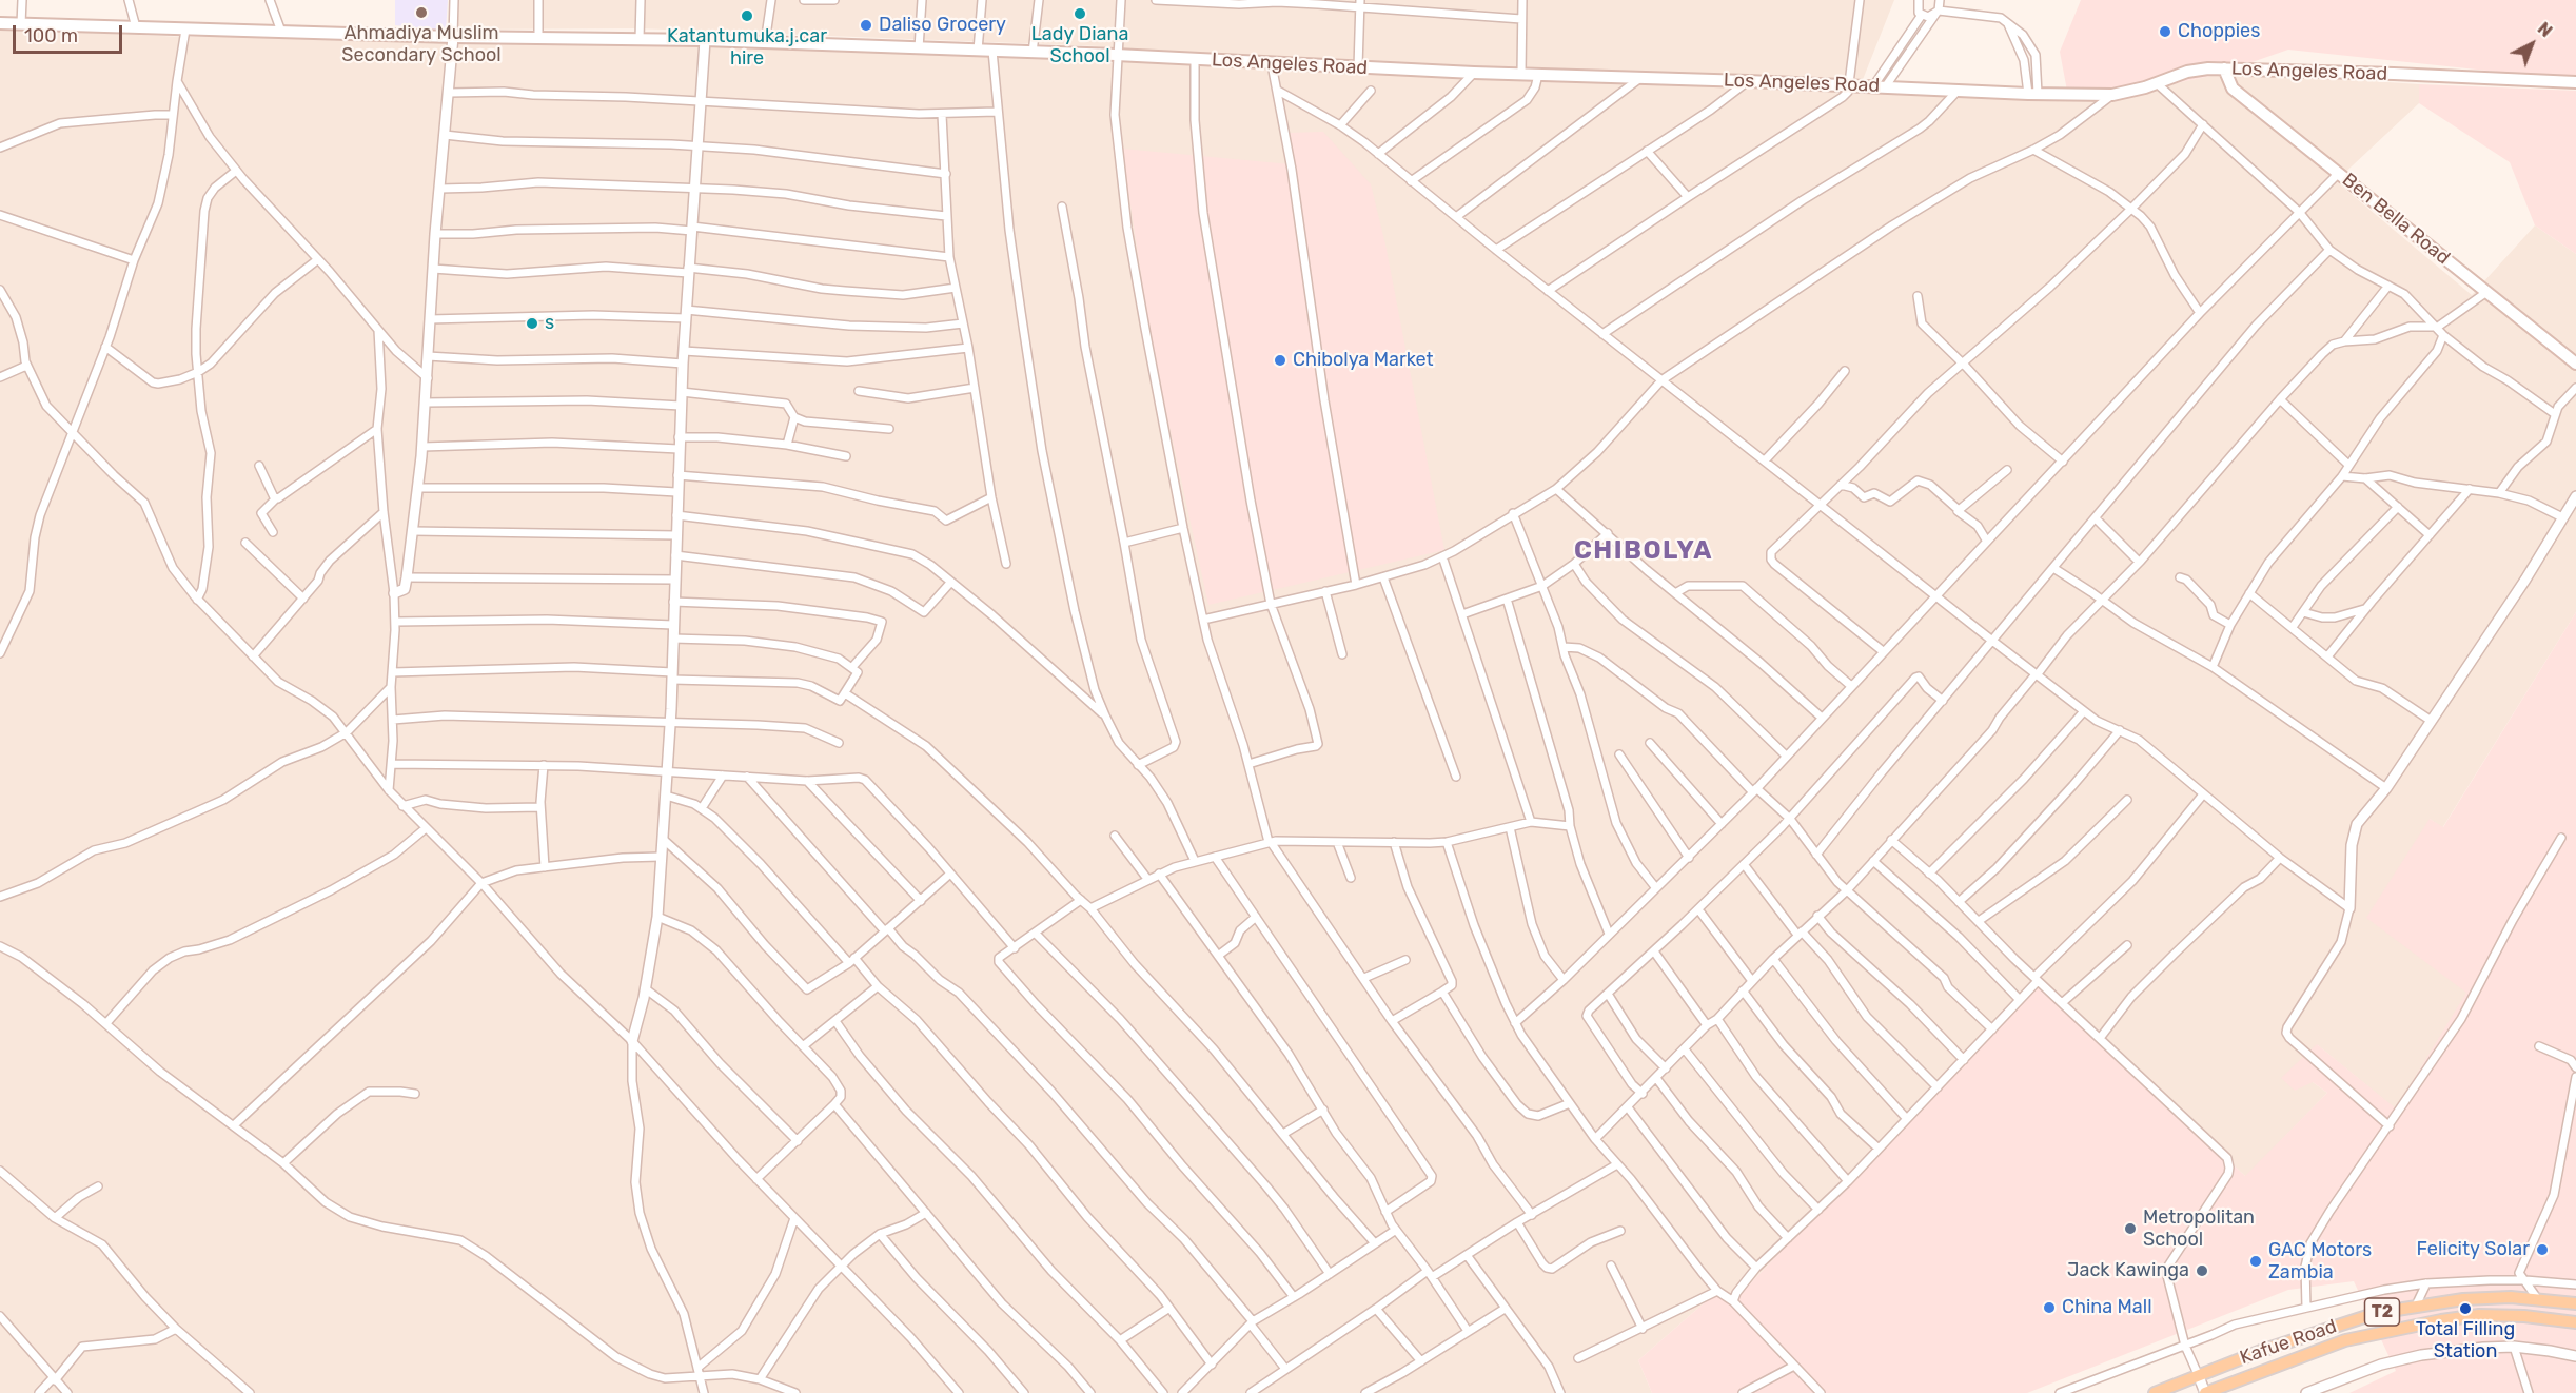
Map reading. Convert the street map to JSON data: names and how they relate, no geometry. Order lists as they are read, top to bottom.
{
  "streets": {
    "main road": [
      "Los Angeles Road",
      "Ben Bella Road",
      "T2",
      "Kafue Road"
    ]
  },
  "crossings": [
    ["Los Angeles Road", "Ben Bella Road"]
  ],
  "districts": ["CHIBOLYA"],
  "places": [
    "Ahmadiya Muslim Secondary School",
    "Lady Diana School",
    "Katantumuka.j.car hire",
    "Daliso Grocery",
    "Choppies",
    "s",
    "Chibolya Market",
    "Metropolitan School",
    "Felicity Solar",
    "GAC Motors Zambia",
    "Jack Kawinga",
    "China Mall",
    "Total Filling Station"
  ],
  "scale_bar": "100 m",
  "north": "top right"
}
